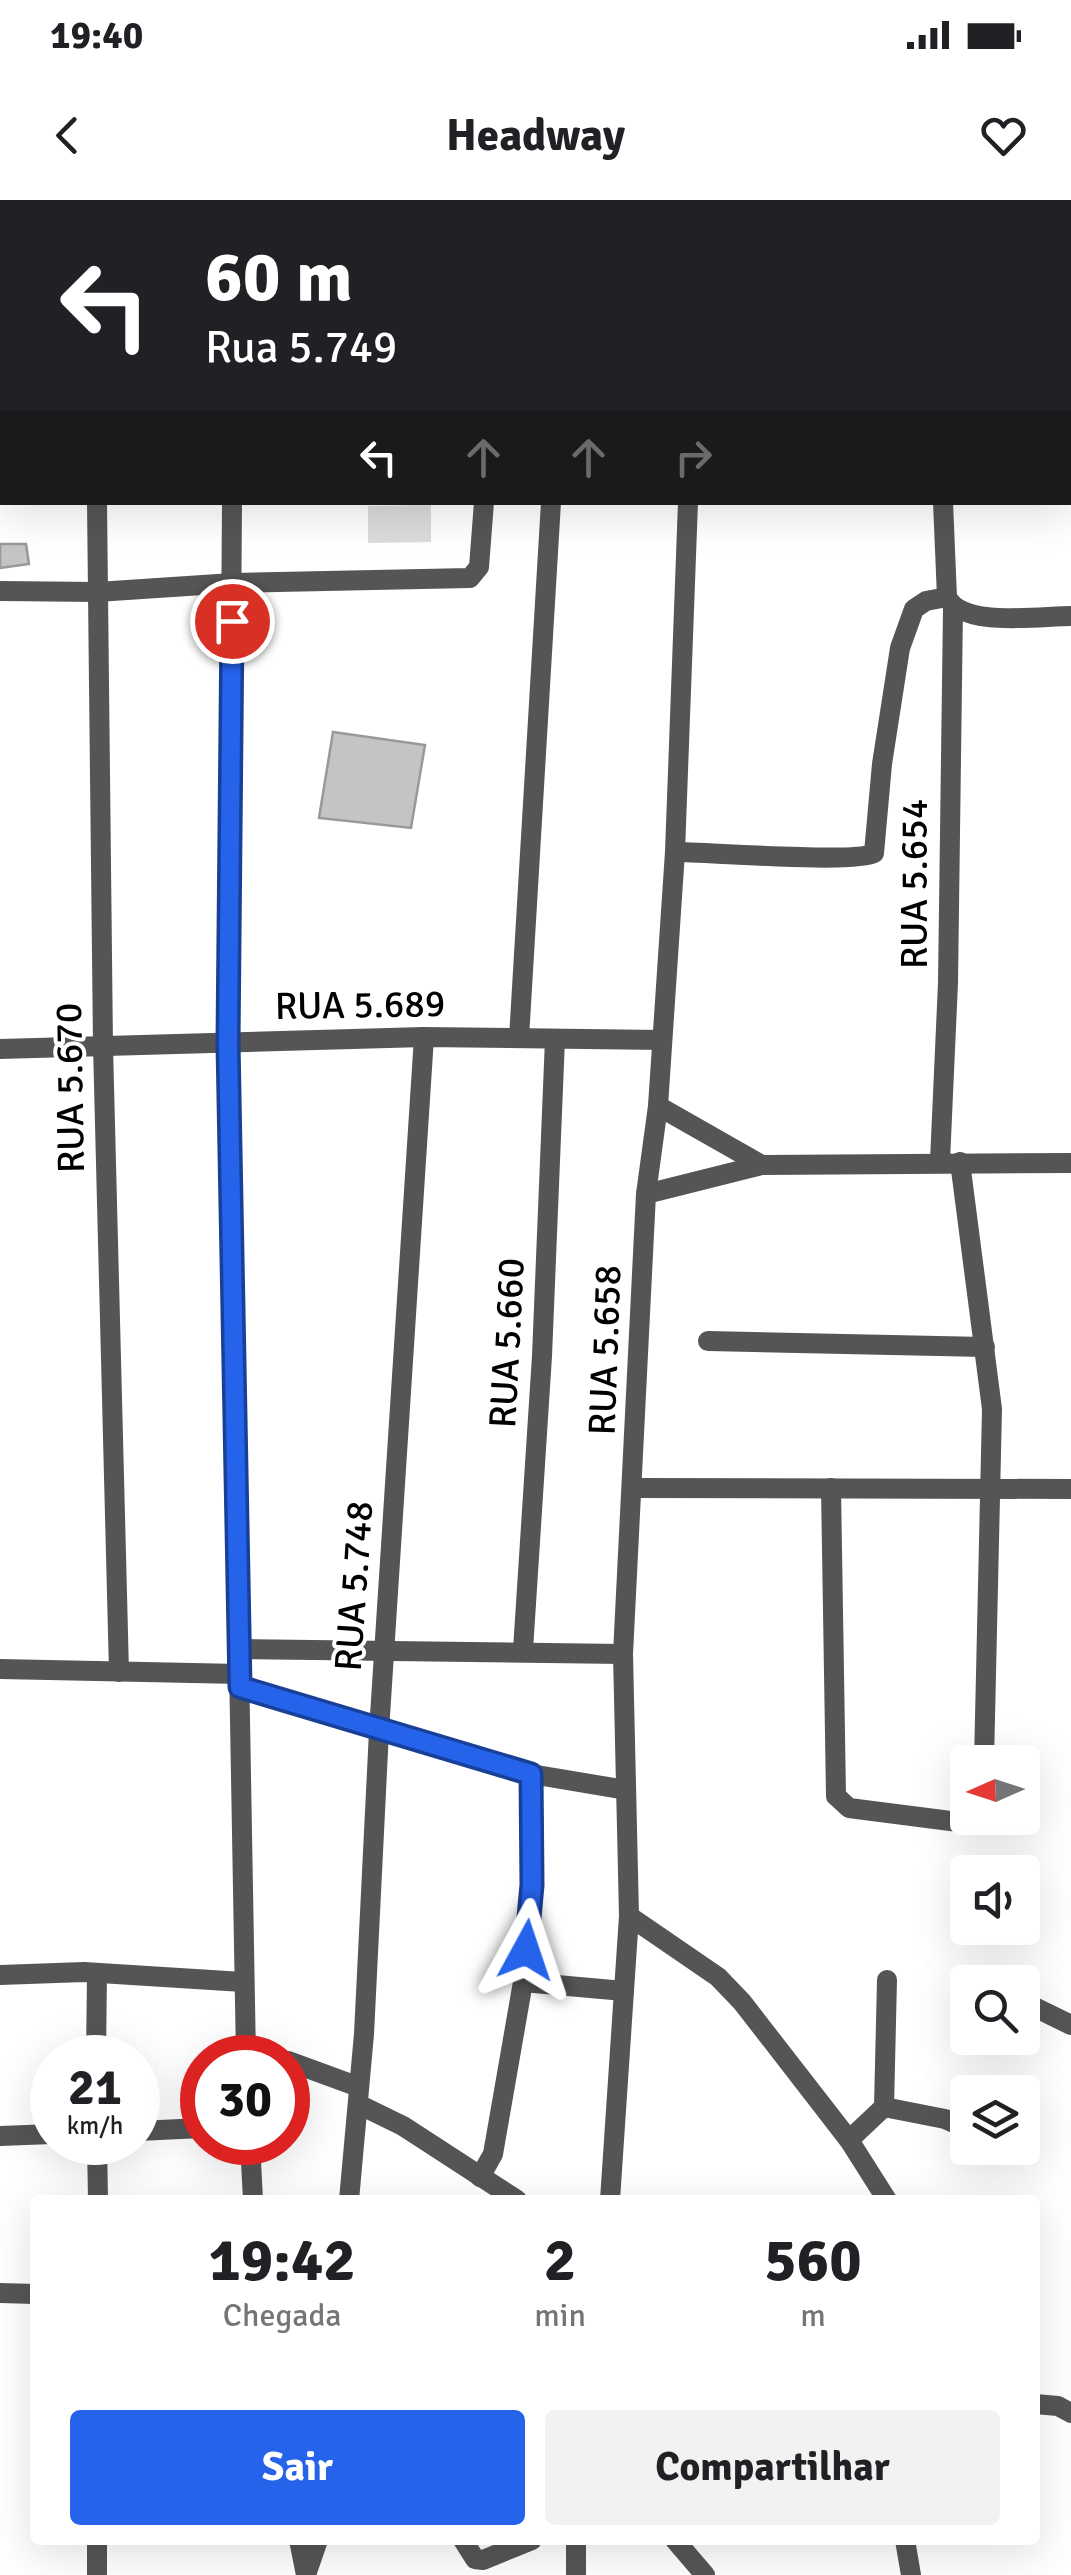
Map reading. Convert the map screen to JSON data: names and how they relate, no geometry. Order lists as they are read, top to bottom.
{
  "streets": {
    "street": [
      "RUA 5.654",
      "RUA 5.689",
      "RUA 5.670",
      "RUA 5.660",
      "RUA 5.658",
      "RUA 5.748"
    ]
  },
  "crossings": [
    ["RUA 5.689", "RUA 5.670"],
    ["RUA 5.689", "RUA 5.660"],
    ["RUA 5.689", "RUA 5.658"],
    ["RUA 5.689", "RUA 5.748"]
  ],
  "north": "left",
  "page": {
    "status": "19:40",
    "header": "Headway",
    "turn": ["60 m", "Rua 5.749"],
    "speed": "21 km/h",
    "limit": "30",
    "eta": [
      "19:42",
      "Chegada",
      "2",
      "min",
      "560",
      "m"
    ],
    "buttons": ["Sair", "Compartilhar"]
  }
}
